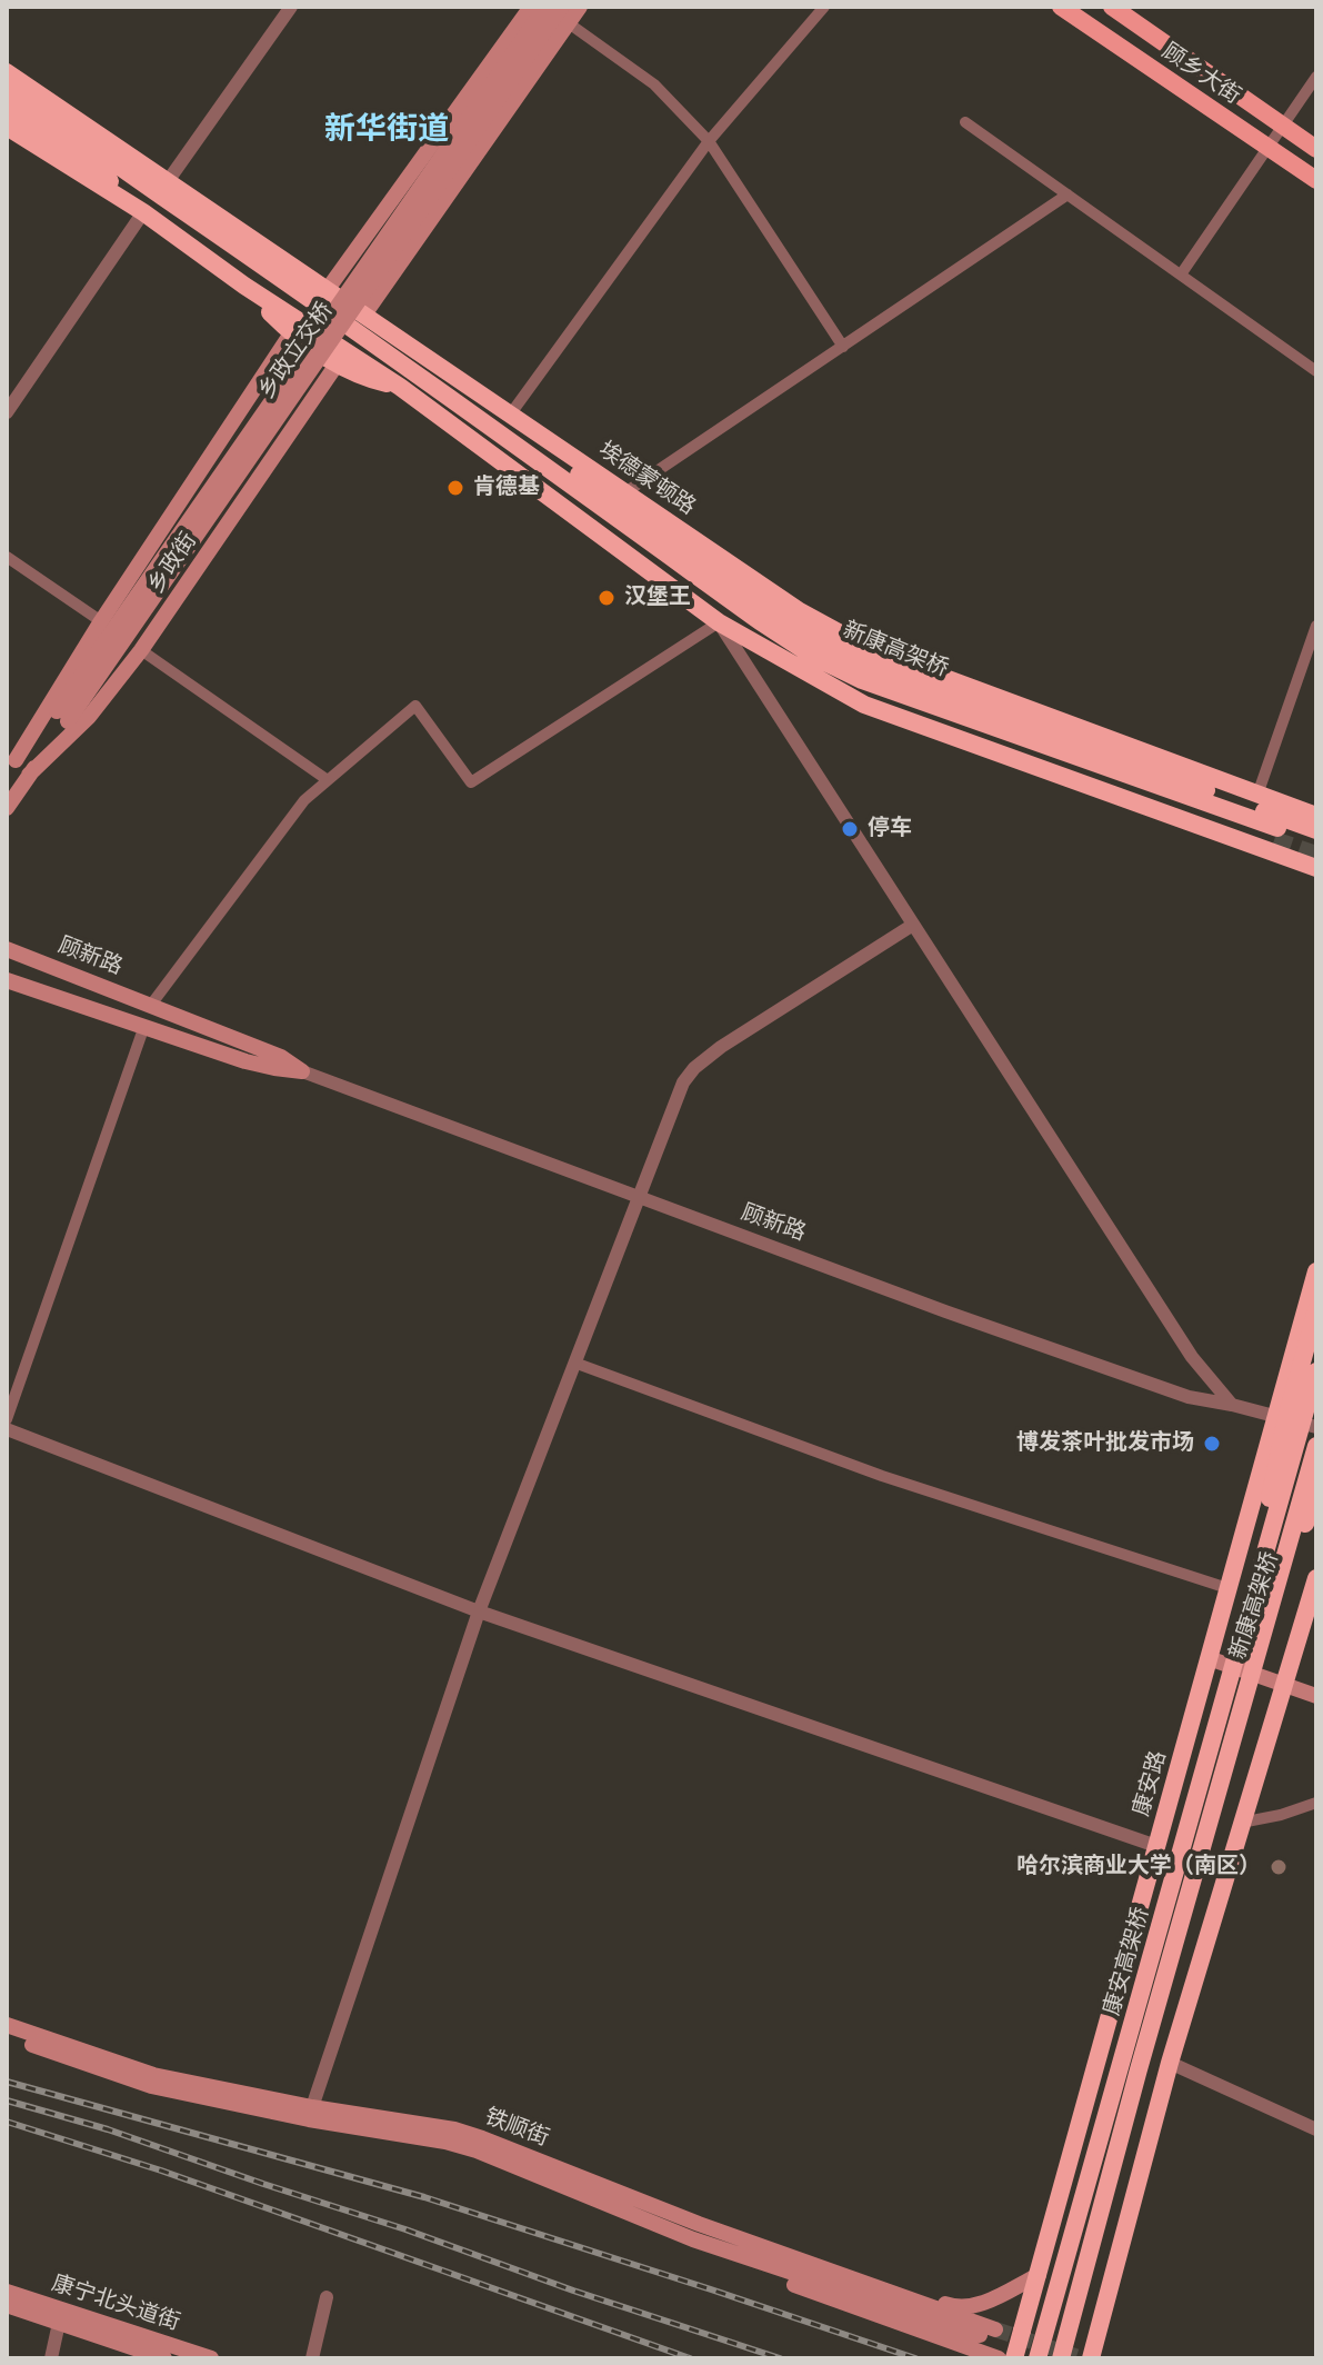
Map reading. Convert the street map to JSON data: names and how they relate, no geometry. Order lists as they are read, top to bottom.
{
  "streets": {
    "highway": [
      "埃德蒙顿路",
      "新康高架桥",
      "康安路",
      "康安高架桥"
    ],
    "main road": [
      "顾乡大街",
      "乡政立交桥",
      "乡政街",
      "顾新路",
      "铁顺街",
      "康宁北头道街"
    ]
  },
  "crossings": [
    ["乡政立交桥", "乡政街"],
    ["埃德蒙顿路", "新康高架桥"],
    ["新康高架桥", "康安高架桥"],
    ["顾新路", "康安路"]
  ],
  "districts": ["新华街道"],
  "places": [
    "肯德基",
    "汉堡王",
    "停车",
    "博发茶叶批发市场",
    "哈尔滨商业大学（南区）"
  ]
}
